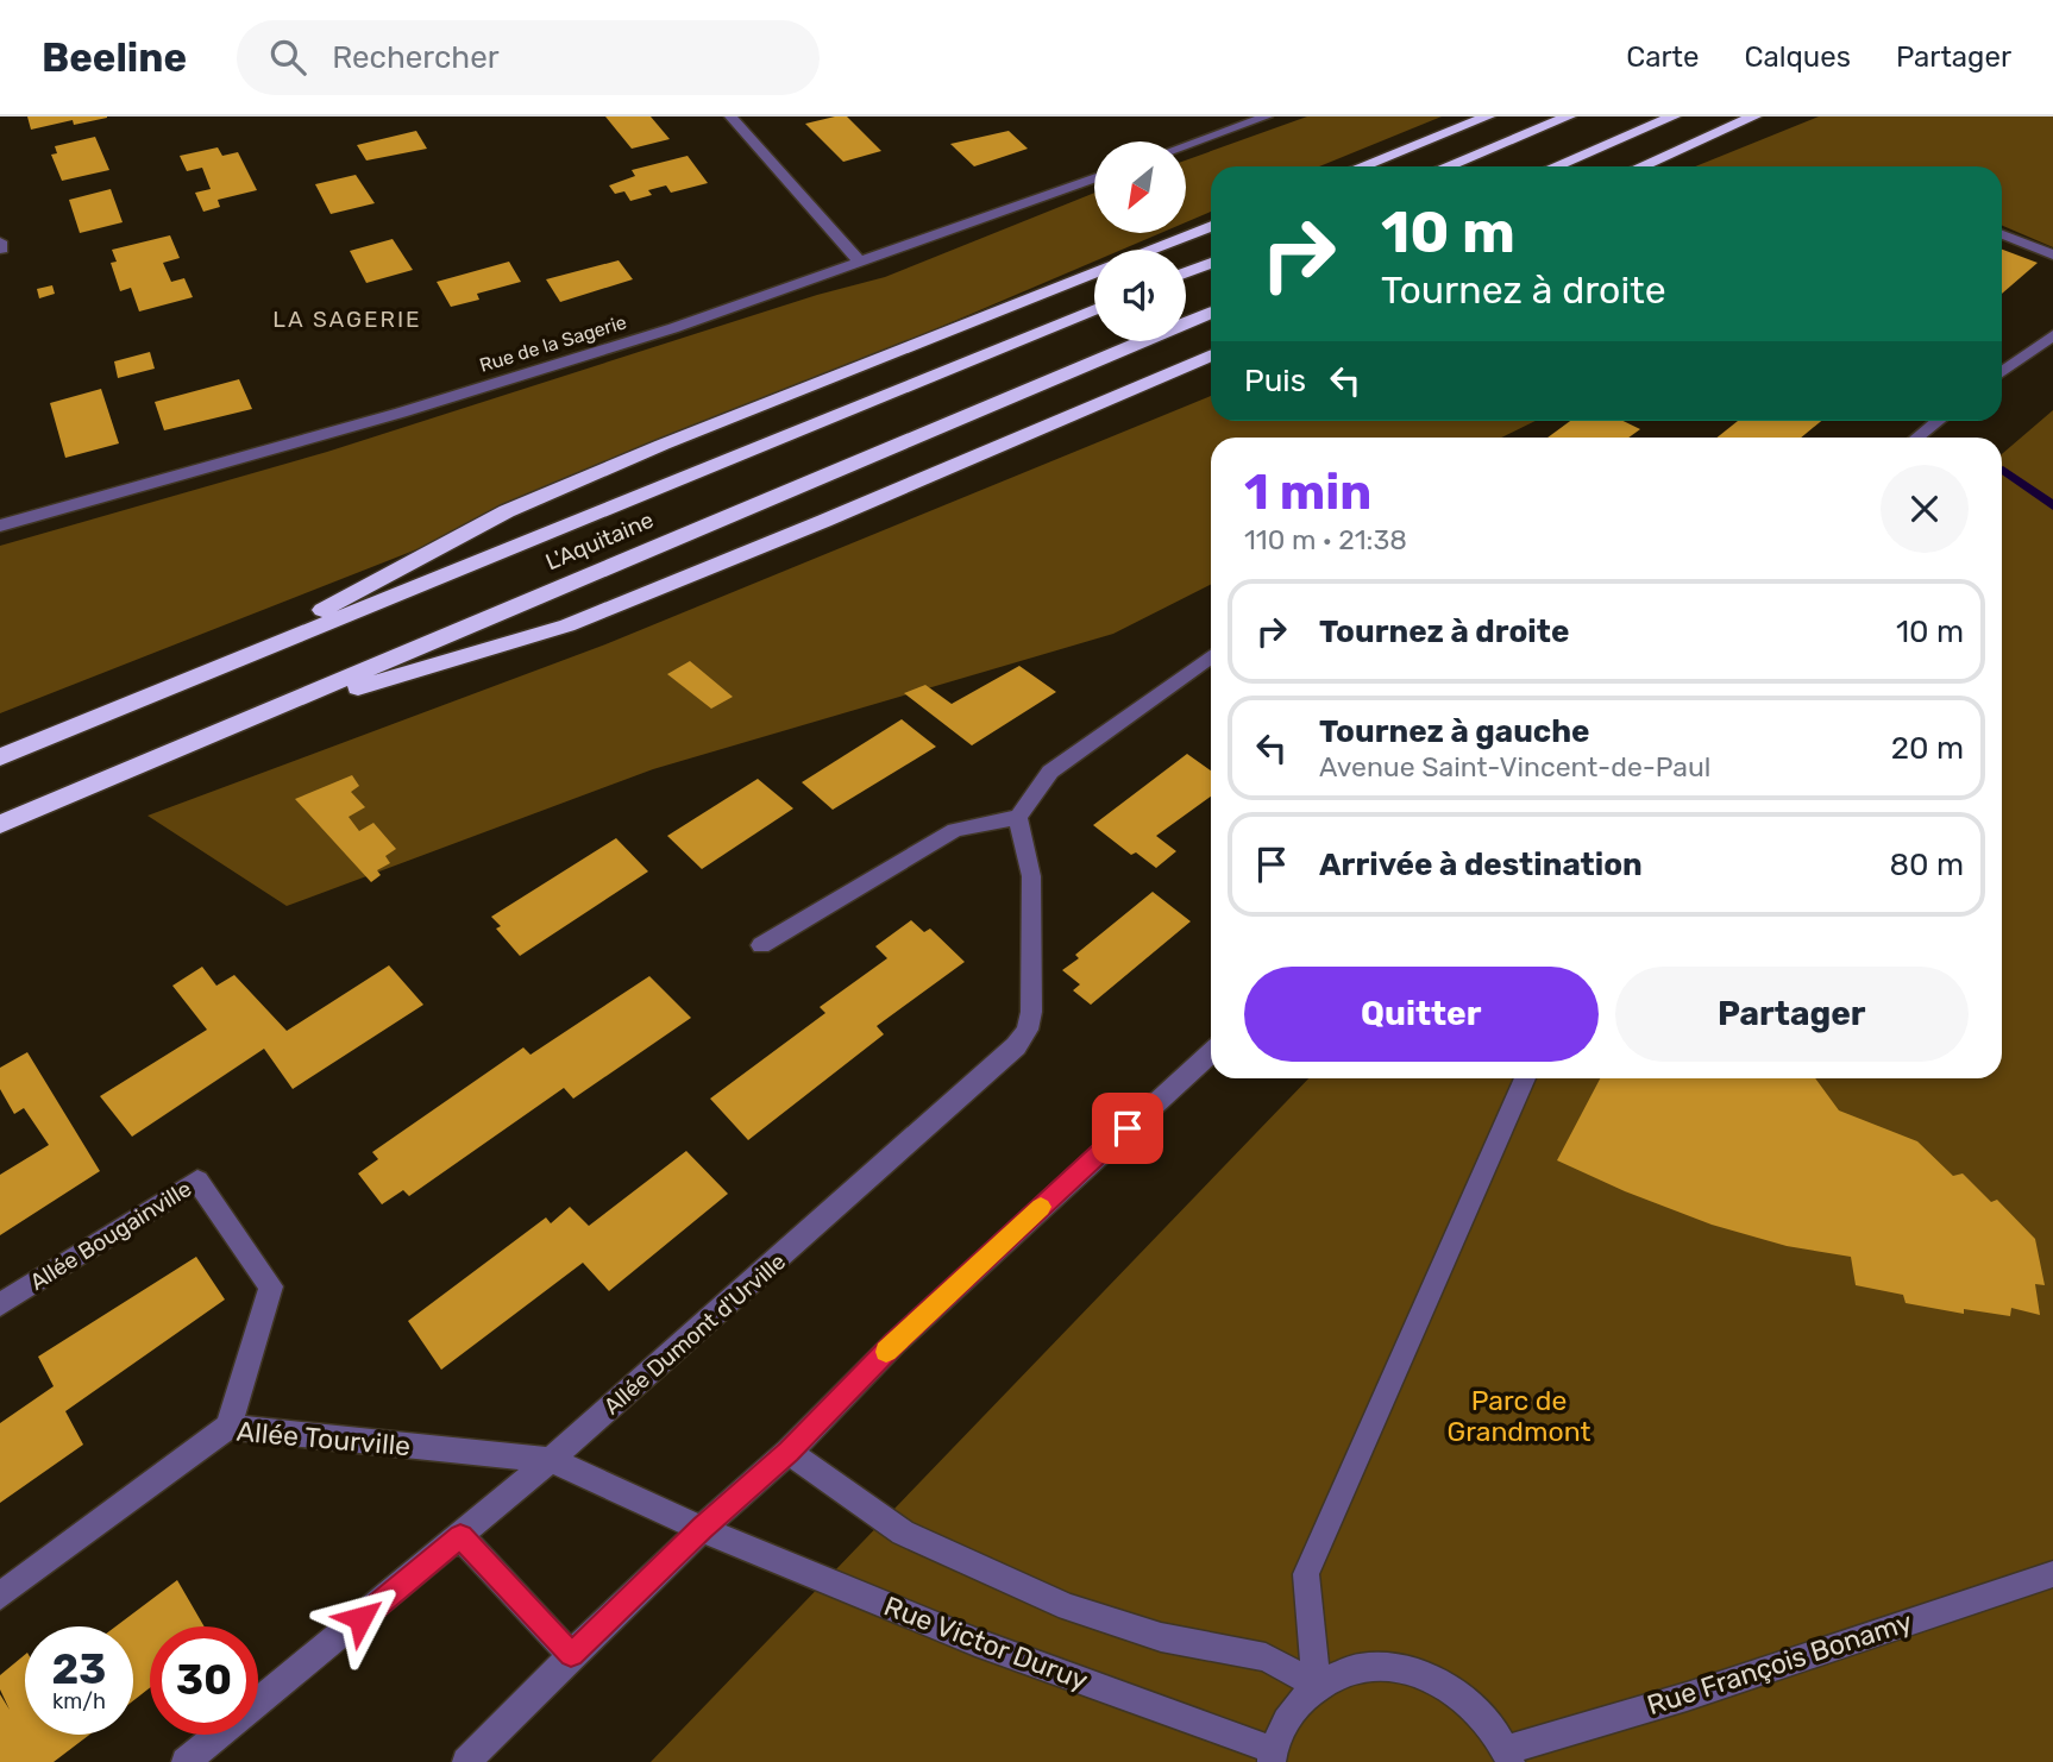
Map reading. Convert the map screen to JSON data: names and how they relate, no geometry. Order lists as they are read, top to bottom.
{
  "streets": {
    "highway": ["L'Aquitaine"],
    "street": [
      "Rue de la Sagerie",
      "Allée Bougainville",
      "Allée Dumont d'Urville",
      "Allée Tourville",
      "Rue Victor Duruy",
      "Rue François Bonamy"
    ]
  },
  "crossings": [
    ["Allée Bougainville", "Allée Tourville"],
    ["Allée Dumont d'Urville", "Allée Tourville"],
    ["Allée Tourville", "Rue Victor Duruy"]
  ],
  "districts": ["LA SAGERIE"],
  "parks": ["Parc de Grandmont"],
  "north": "bottom left",
  "page": {
    "header": "Beeline",
    "search": "Rechercher",
    "nav": ["Carte", "Calques", "Partager"],
    "turn": ["10 m", "Tournez à droite"],
    "then": "Puis",
    "heading": ["1 min", "110 m · 21:38"],
    "list": [
      {
        "name": "Tournez à droite",
        "value": "10 m"
      },
      {
        "name": "Tournez à gauche",
        "note": "Avenue Saint-Vincent-de-Paul",
        "value": "20 m"
      },
      {
        "name": "Arrivée à destination",
        "value": "80 m"
      }
    ],
    "buttons": ["Quitter", "Partager"],
    "speed": "23 km/h",
    "limit": "30"
  }
}
